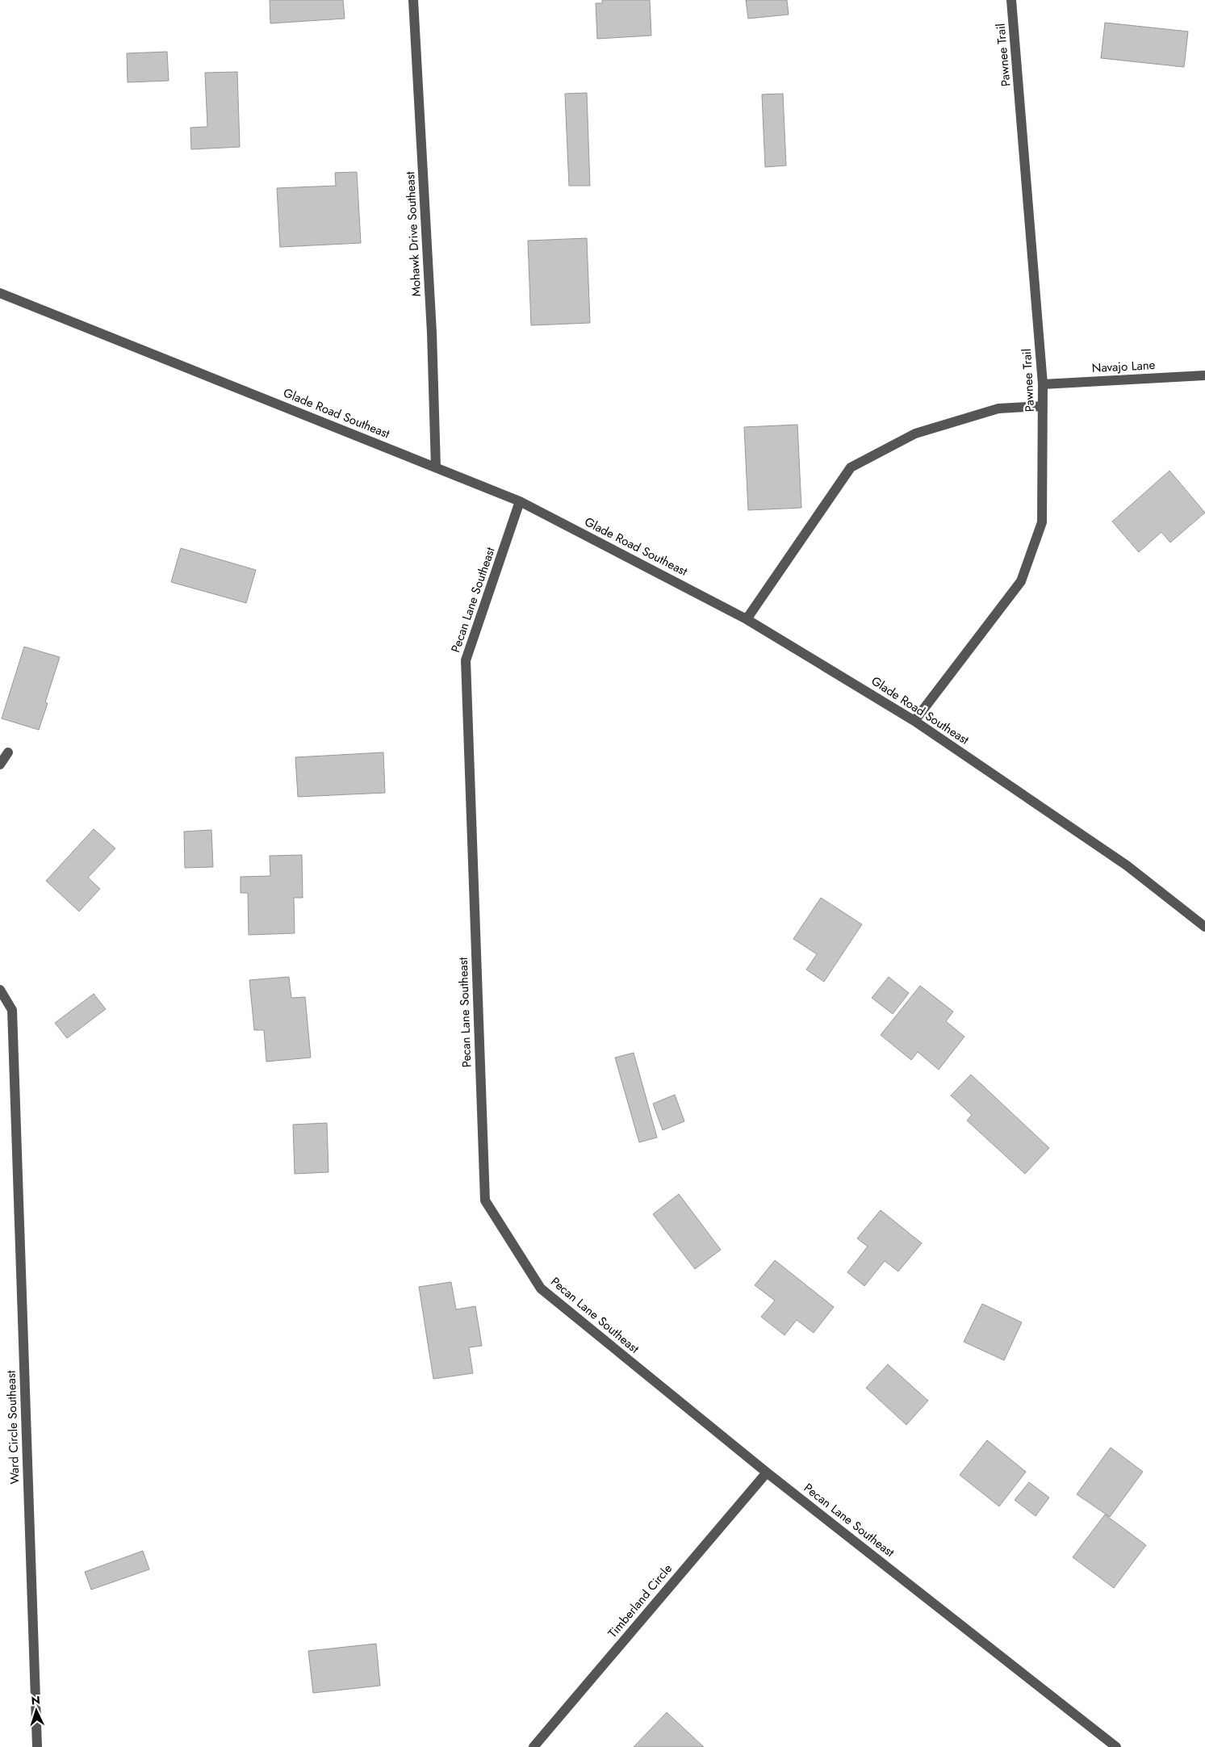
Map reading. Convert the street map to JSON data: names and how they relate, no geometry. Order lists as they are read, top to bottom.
{
  "streets": {
    "street": [
      "Pawnee Trail",
      "Mohawk Drive Southeast",
      "Navajo Lane",
      "Glade Road Southeast",
      "Pecan Lane Southeast",
      "Ward Circle Southeast",
      "Timberland Circle"
    ]
  },
  "crossings": [
    ["Pawnee Trail", "Navajo Lane"],
    ["Pawnee Trail", "Glade Road Southeast"],
    ["Mohawk Drive Southeast", "Glade Road Southeast"],
    ["Glade Road Southeast", "Pecan Lane Southeast"],
    ["Pecan Lane Southeast", "Timberland Circle"]
  ],
  "north": "top"
}
